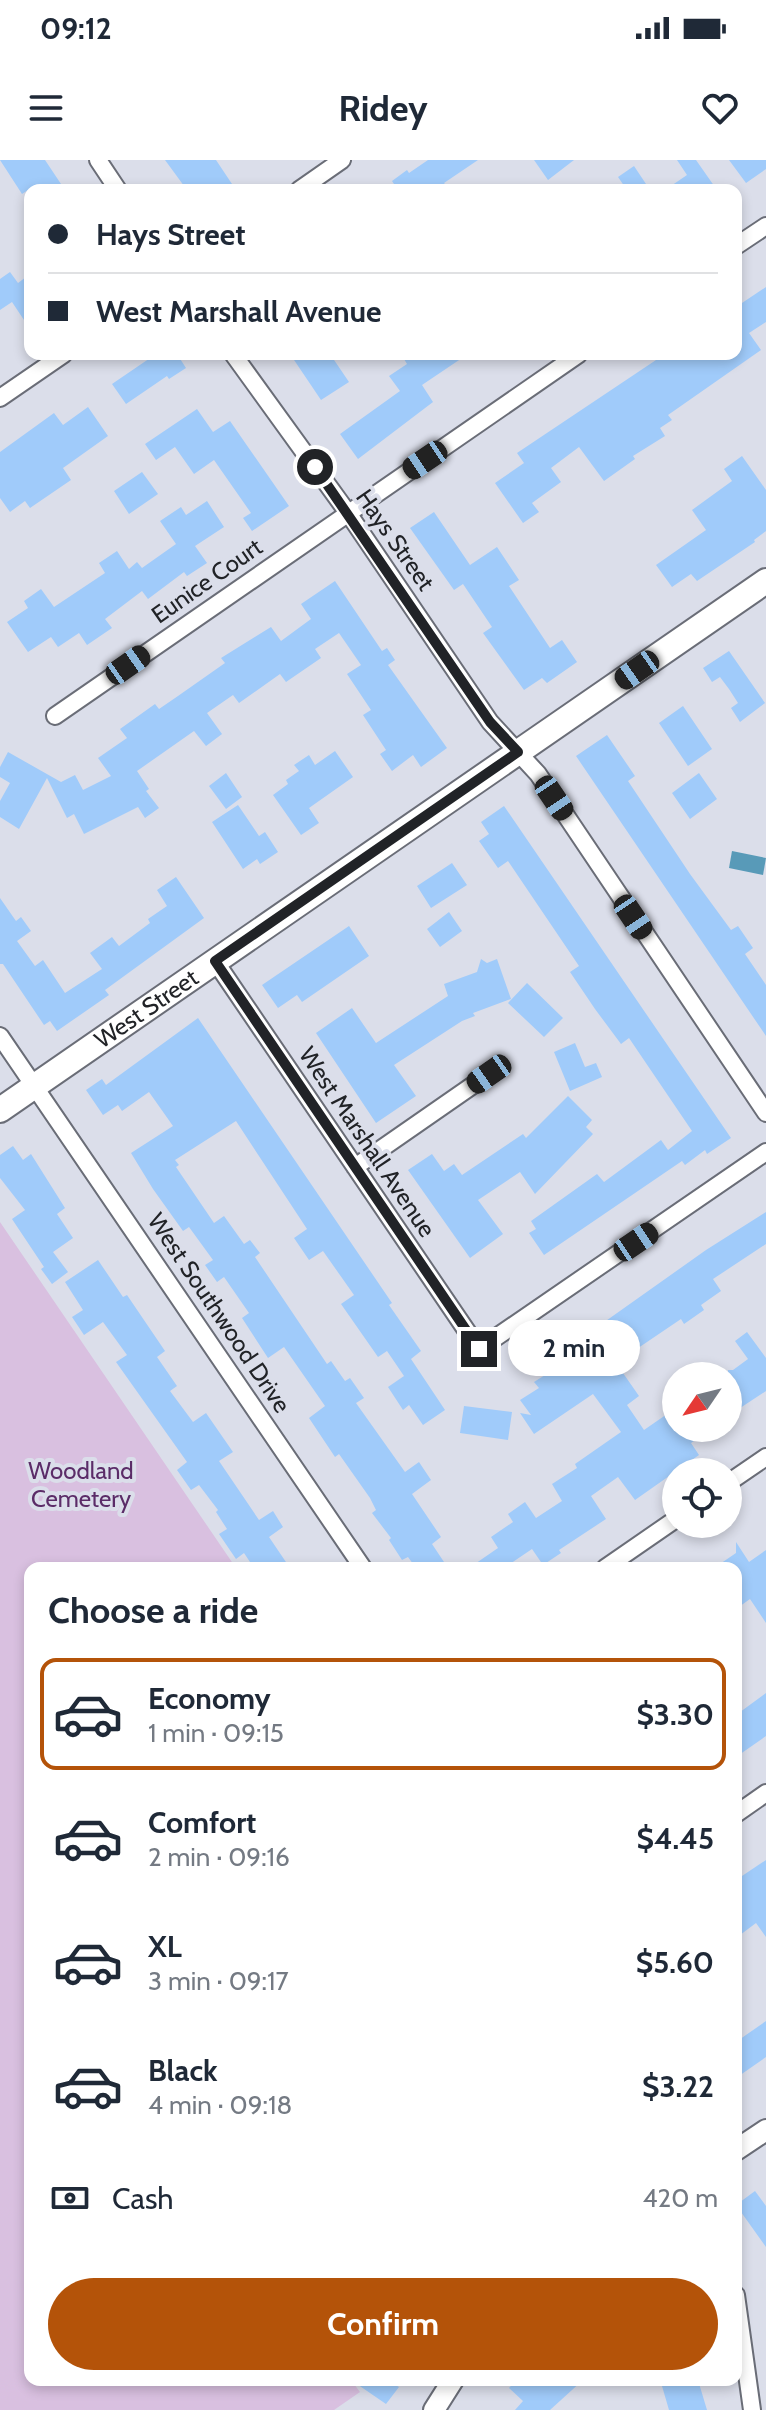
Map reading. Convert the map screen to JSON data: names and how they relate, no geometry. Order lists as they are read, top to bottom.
{
  "streets": {
    "main road": ["West Street"],
    "street": [
      "Hays Street",
      "Eunice Court",
      "West Marshall Avenue",
      "West Southwood Drive"
    ]
  },
  "crossings": [
    ["Hays Street", "Eunice Court"],
    ["Hays Street", "West Street"],
    ["West Street", "West Marshall Avenue"],
    ["West Street", "West Southwood Drive"]
  ],
  "parks": ["Woodland Cemetery"],
  "north": "bottom left",
  "page": {
    "status": "09:12",
    "header": "Ridey",
    "banner": ["Hays Street", "West Marshall Avenue"],
    "bubble": "2 min",
    "heading": "Choose a ride",
    "list": [
      {
        "name": "Economy",
        "note": "1 min · 09:15",
        "value": "$3.30"
      },
      {
        "name": "Comfort",
        "note": "2 min · 09:16",
        "value": "$4.45"
      },
      {
        "name": "XL",
        "note": "3 min · 09:17",
        "value": "$5.60"
      },
      {
        "name": "Black",
        "note": "4 min · 09:18",
        "value": "$3.22"
      }
    ],
    "pay": ["Cash", "420 m"],
    "buttons": "Confirm"
  }
}
